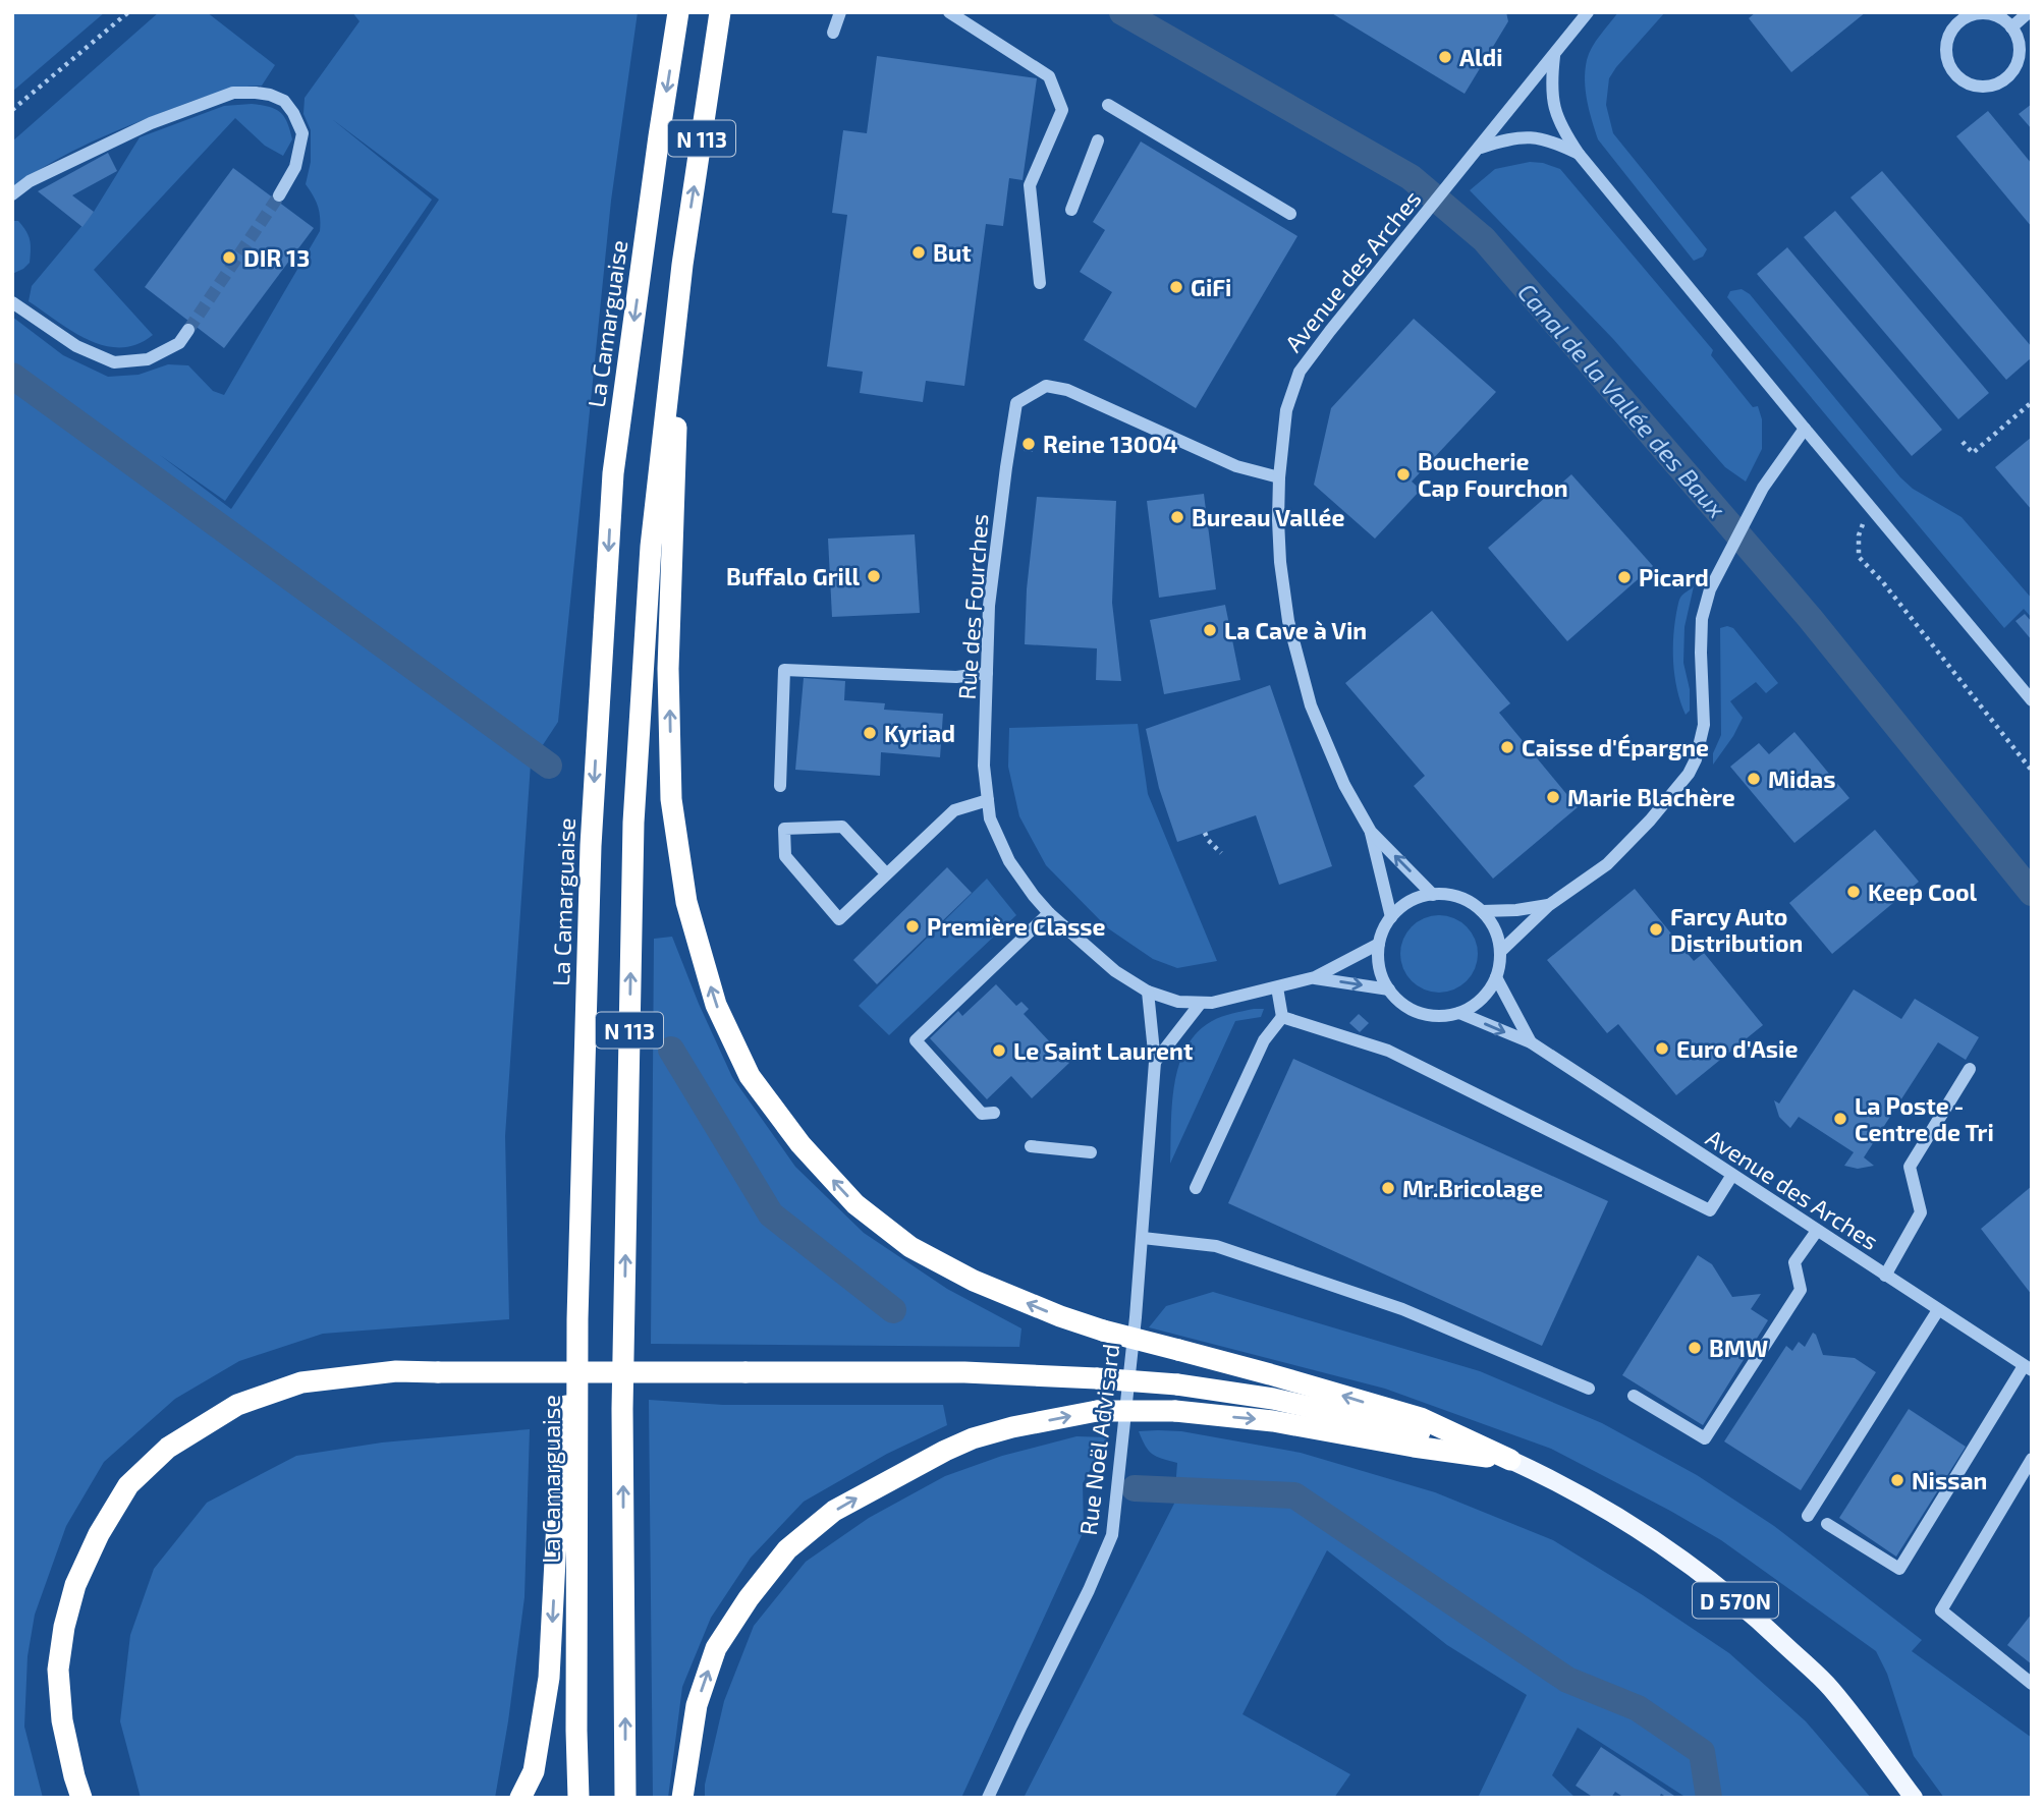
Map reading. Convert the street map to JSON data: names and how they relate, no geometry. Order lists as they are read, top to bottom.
{
  "streets": {
    "highway": ["N 113", "La Camarguaise"],
    "main road": ["D 570N"],
    "street": ["Avenue des Arches", "Rue des Fourches", "Rue Noël Advisard"]
  },
  "crossings": [
    ["Avenue des Arches", "Rue des Fourches"],
    ["Rue des Fourches", "Rue Noël Advisard"]
  ],
  "water": ["Canal de la Vallée des Baux"],
  "places": [
    "Aldi",
    "But",
    "DIR 13",
    "GiFi",
    "Reine 13004",
    "Boucherie Cap Fourchon",
    "Bureau Vallée",
    "Buffalo Grill",
    "Picard",
    "La Cave à Vin",
    "Kyriad",
    "Caisse d'Épargne",
    "Midas",
    "Marie Blachère",
    "Keep Cool",
    "Première Classe",
    "Farcy Auto Distribution",
    "Euro d'Asie",
    "Le Saint Laurent",
    "La Poste - Centre de Tri",
    "Mr.Bricolage",
    "BMW",
    "Nissan"
  ]
}
